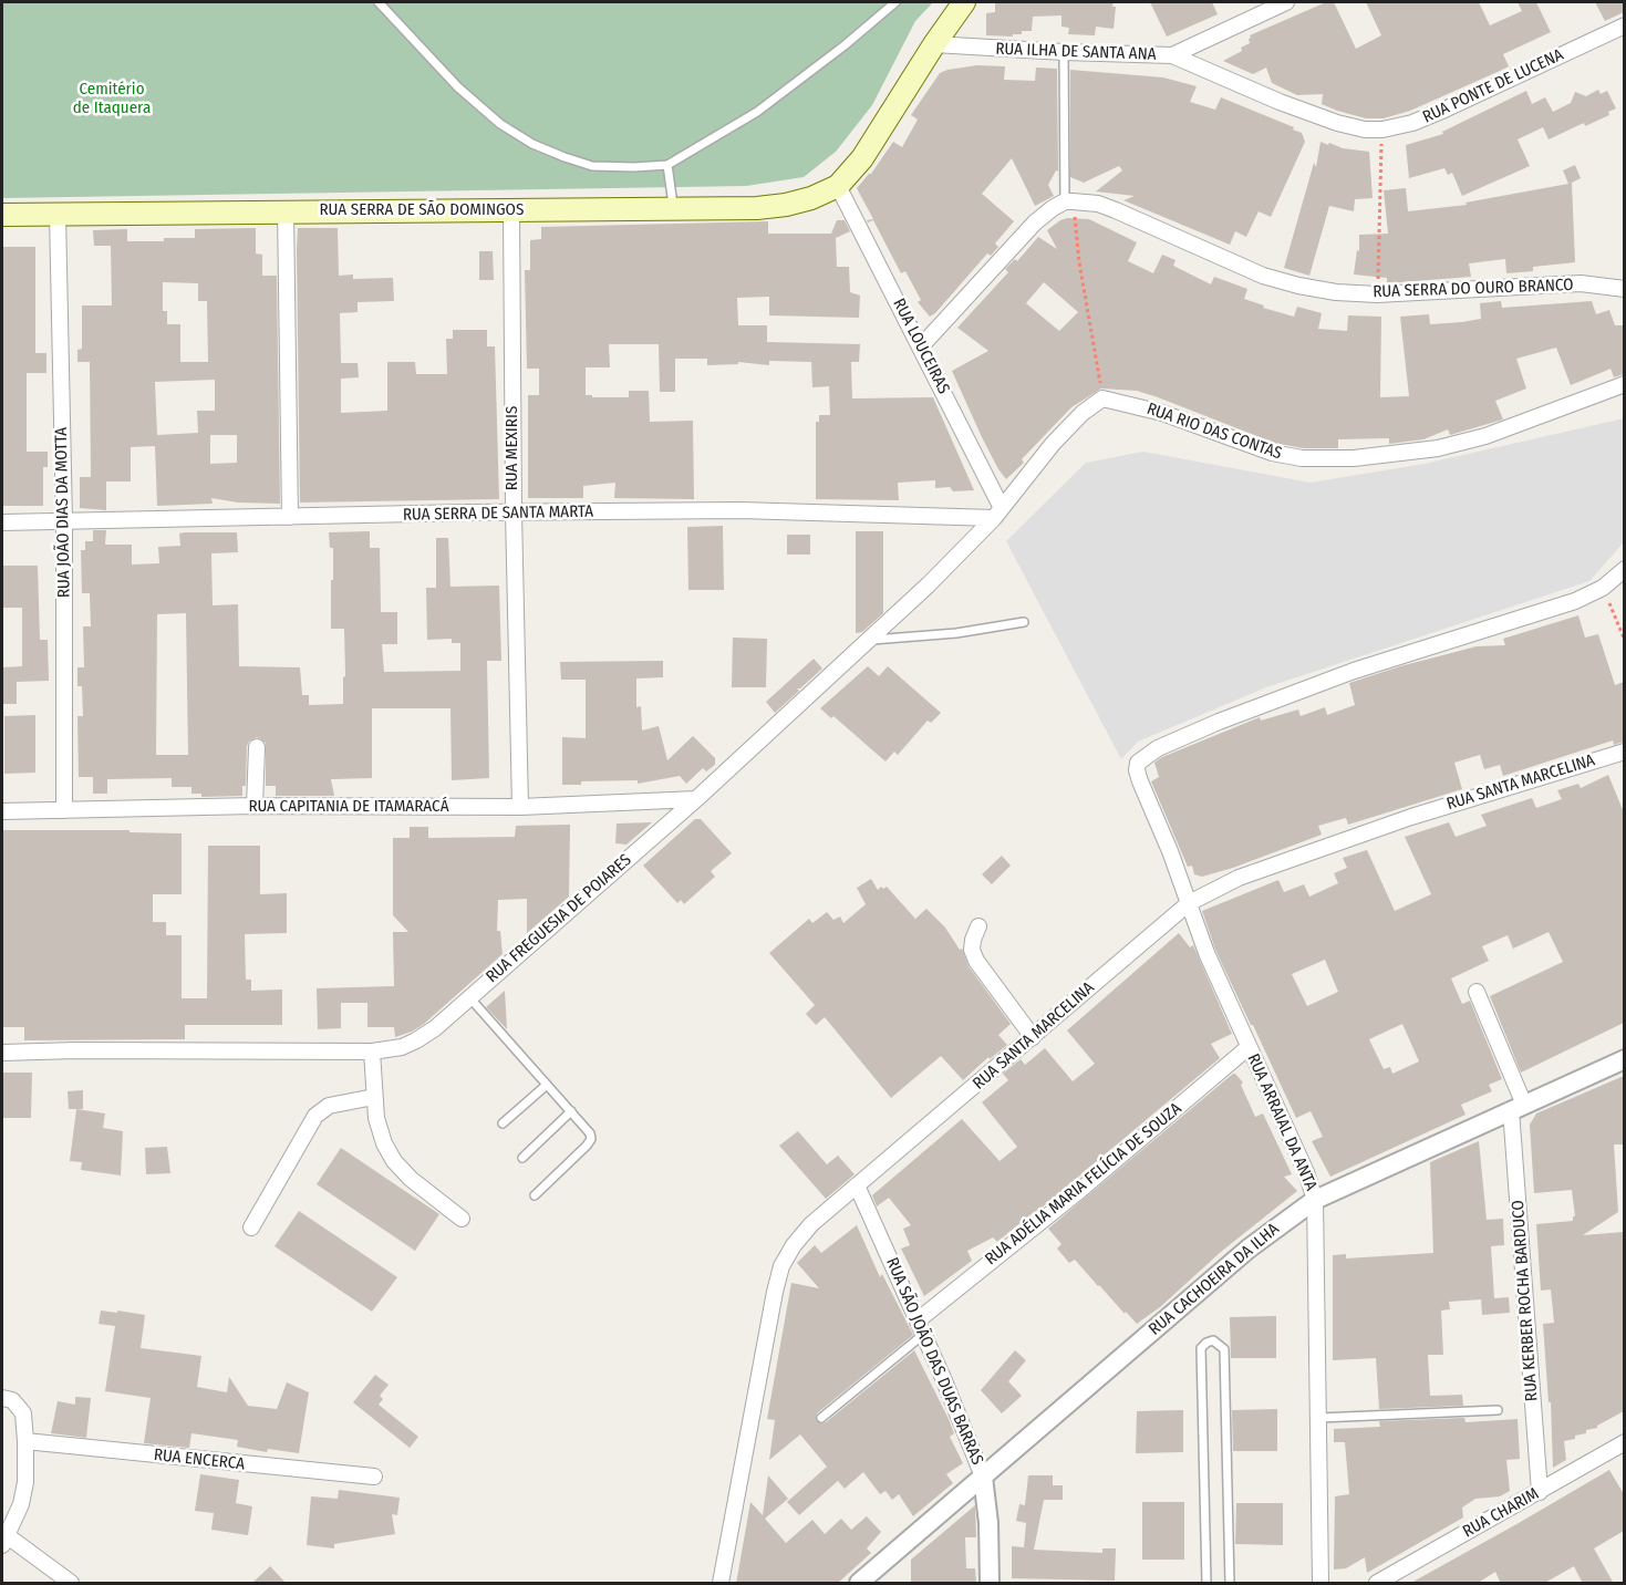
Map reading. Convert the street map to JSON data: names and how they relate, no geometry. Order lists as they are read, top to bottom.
{
  "streets": {
    "main road": ["RUA SERRA DE SÃO DOMINGOS"],
    "street": [
      "RUA ILHA DE SANTA ANA",
      "RUA PONTE DE LUCENA",
      "RUA SERRA DO OURO BRANCO",
      "RUA LOUCEIRAS",
      "RUA RIO DAS CONTAS",
      "RUA MEXIRIS",
      "RUA JOÃO DIAS DA MOTTA",
      "RUA SERRA DE SANTA MARTA",
      "RUA SANTA MARCELINA",
      "RUA CAPITANIA DE ITAMARACÁ",
      "RUA FREGUESIA DE POIARES",
      "RUA ARRAIAL DA ANTA",
      "RUA ADÉLIA MARIA FELÍCIA DE SOUZA",
      "RUA CACHOEIRA DA ILHA",
      "RUA KERBER ROCHA BARDUCO",
      "RUA SÃO JOÃO DAS DUAS BARRAS",
      "RUA ENCERCA",
      "RUA CHARIM"
    ]
  },
  "crossings": [
    ["RUA ILHA DE SANTA ANA", "RUA PONTE DE LUCENA"],
    ["RUA SERRA DE SÃO DOMINGOS", "RUA LOUCEIRAS"],
    ["RUA SERRA DE SÃO DOMINGOS", "RUA MEXIRIS"],
    ["RUA SERRA DE SÃO DOMINGOS", "RUA JOÃO DIAS DA MOTTA"],
    ["RUA LOUCEIRAS", "RUA SERRA DE SANTA MARTA"],
    ["RUA LOUCEIRAS", "RUA FREGUESIA DE POIARES"],
    ["RUA MEXIRIS", "RUA SERRA DE SANTA MARTA"],
    ["RUA MEXIRIS", "RUA CAPITANIA DE ITAMARACÁ"],
    ["RUA JOÃO DIAS DA MOTTA", "RUA SERRA DE SANTA MARTA"],
    ["RUA JOÃO DIAS DA MOTTA", "RUA CAPITANIA DE ITAMARACÁ"],
    ["RUA SERRA DE SANTA MARTA", "RUA FREGUESIA DE POIARES"],
    ["RUA SANTA MARCELINA", "RUA ARRAIAL DA ANTA"],
    ["RUA SANTA MARCELINA", "RUA SÃO JOÃO DAS DUAS BARRAS"],
    ["RUA CAPITANIA DE ITAMARACÁ", "RUA FREGUESIA DE POIARES"],
    ["RUA ARRAIAL DA ANTA", "RUA ADÉLIA MARIA FELÍCIA DE SOUZA"],
    ["RUA ARRAIAL DA ANTA", "RUA CACHOEIRA DA ILHA"],
    ["RUA ADÉLIA MARIA FELÍCIA DE SOUZA", "RUA SÃO JOÃO DAS DUAS BARRAS"],
    ["RUA CACHOEIRA DA ILHA", "RUA KERBER ROCHA BARDUCO"],
    ["RUA CACHOEIRA DA ILHA", "RUA SÃO JOÃO DAS DUAS BARRAS"],
    ["RUA KERBER ROCHA BARDUCO", "RUA CHARIM"]
  ],
  "parks": ["Cemitério de Itaquera"]
}
